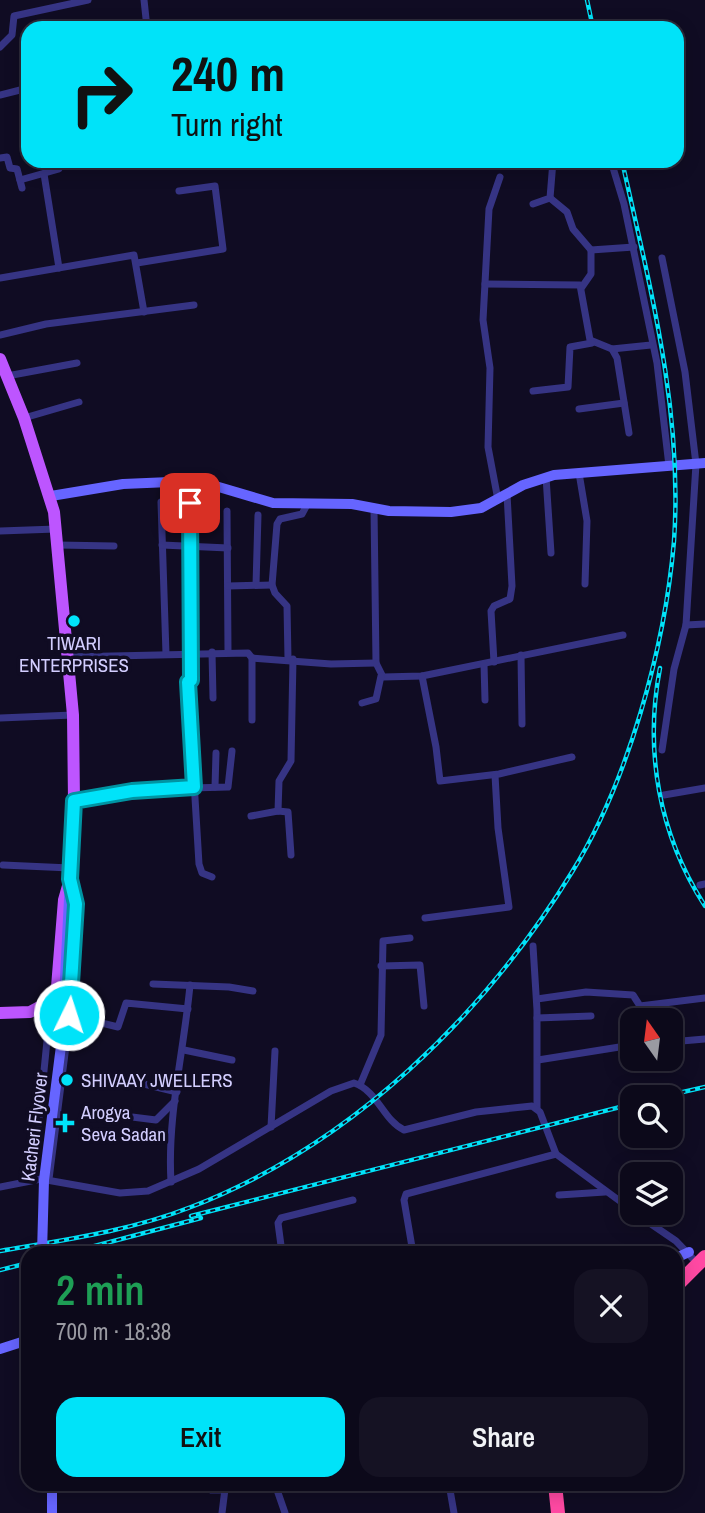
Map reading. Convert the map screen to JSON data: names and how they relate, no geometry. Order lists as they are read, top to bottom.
{
  "streets": {
    "street": ["Kacheri Flyover"]
  },
  "places": {
    "other": ["TIWARI ENTERPRISES", "SHIVAAY JWELLERS"],
    "health": ["Arogya Seva Sadan"]
  },
  "north": "top",
  "page": {
    "turn": ["240 m", "Turn right"],
    "heading": ["2 min", "700 m · 18:38"],
    "buttons": ["Exit", "Share"]
  }
}
